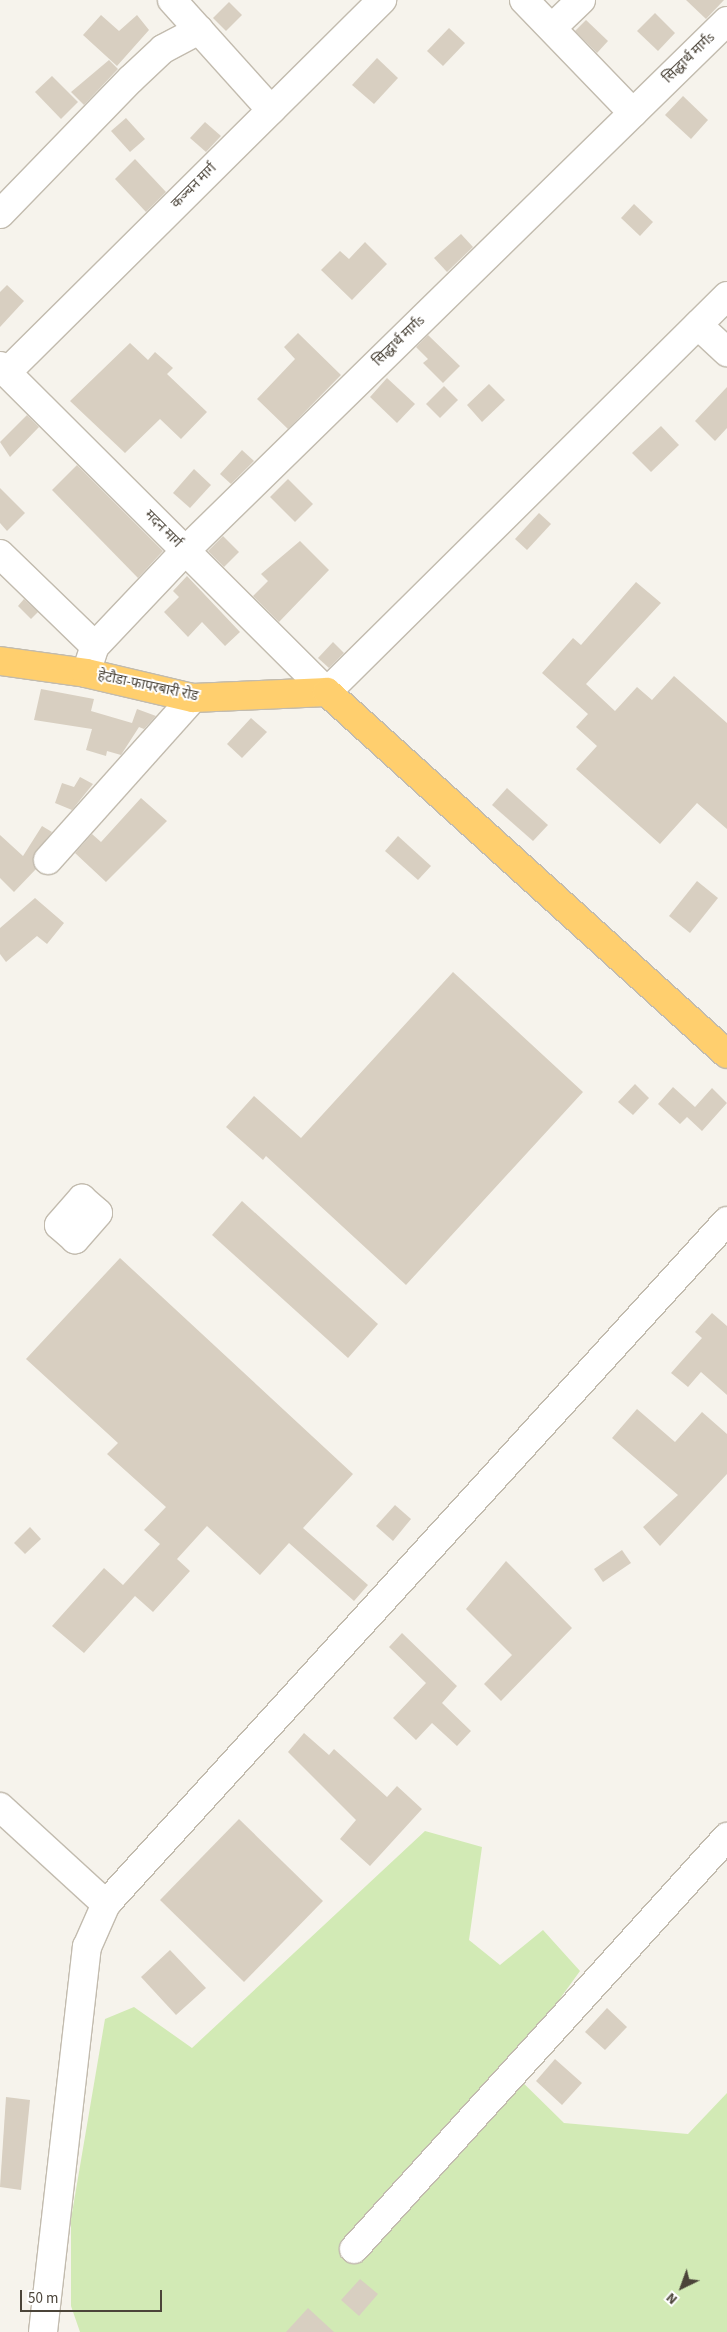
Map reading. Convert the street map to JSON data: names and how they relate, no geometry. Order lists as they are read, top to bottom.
{
  "streets": {
    "highway": ["हेटौडा-फापरबारी रोड"],
    "street": ["सिद्धार्थ मार्गs", "कञ्चन मार्ग", "मदन मार्ग"]
  },
  "crossings": [
    ["सिद्धार्थ मार्गs", "मदन मार्ग"],
    ["सिद्धार्थ मार्गs", "हेटौडा-फापरबारी रोड"],
    ["कञ्चन मार्ग", "मदन मार्ग"],
    ["मदन मार्ग", "हेटौडा-फापरबारी रोड"]
  ],
  "scale_bar": "50 m",
  "north": "bottom left"
}
